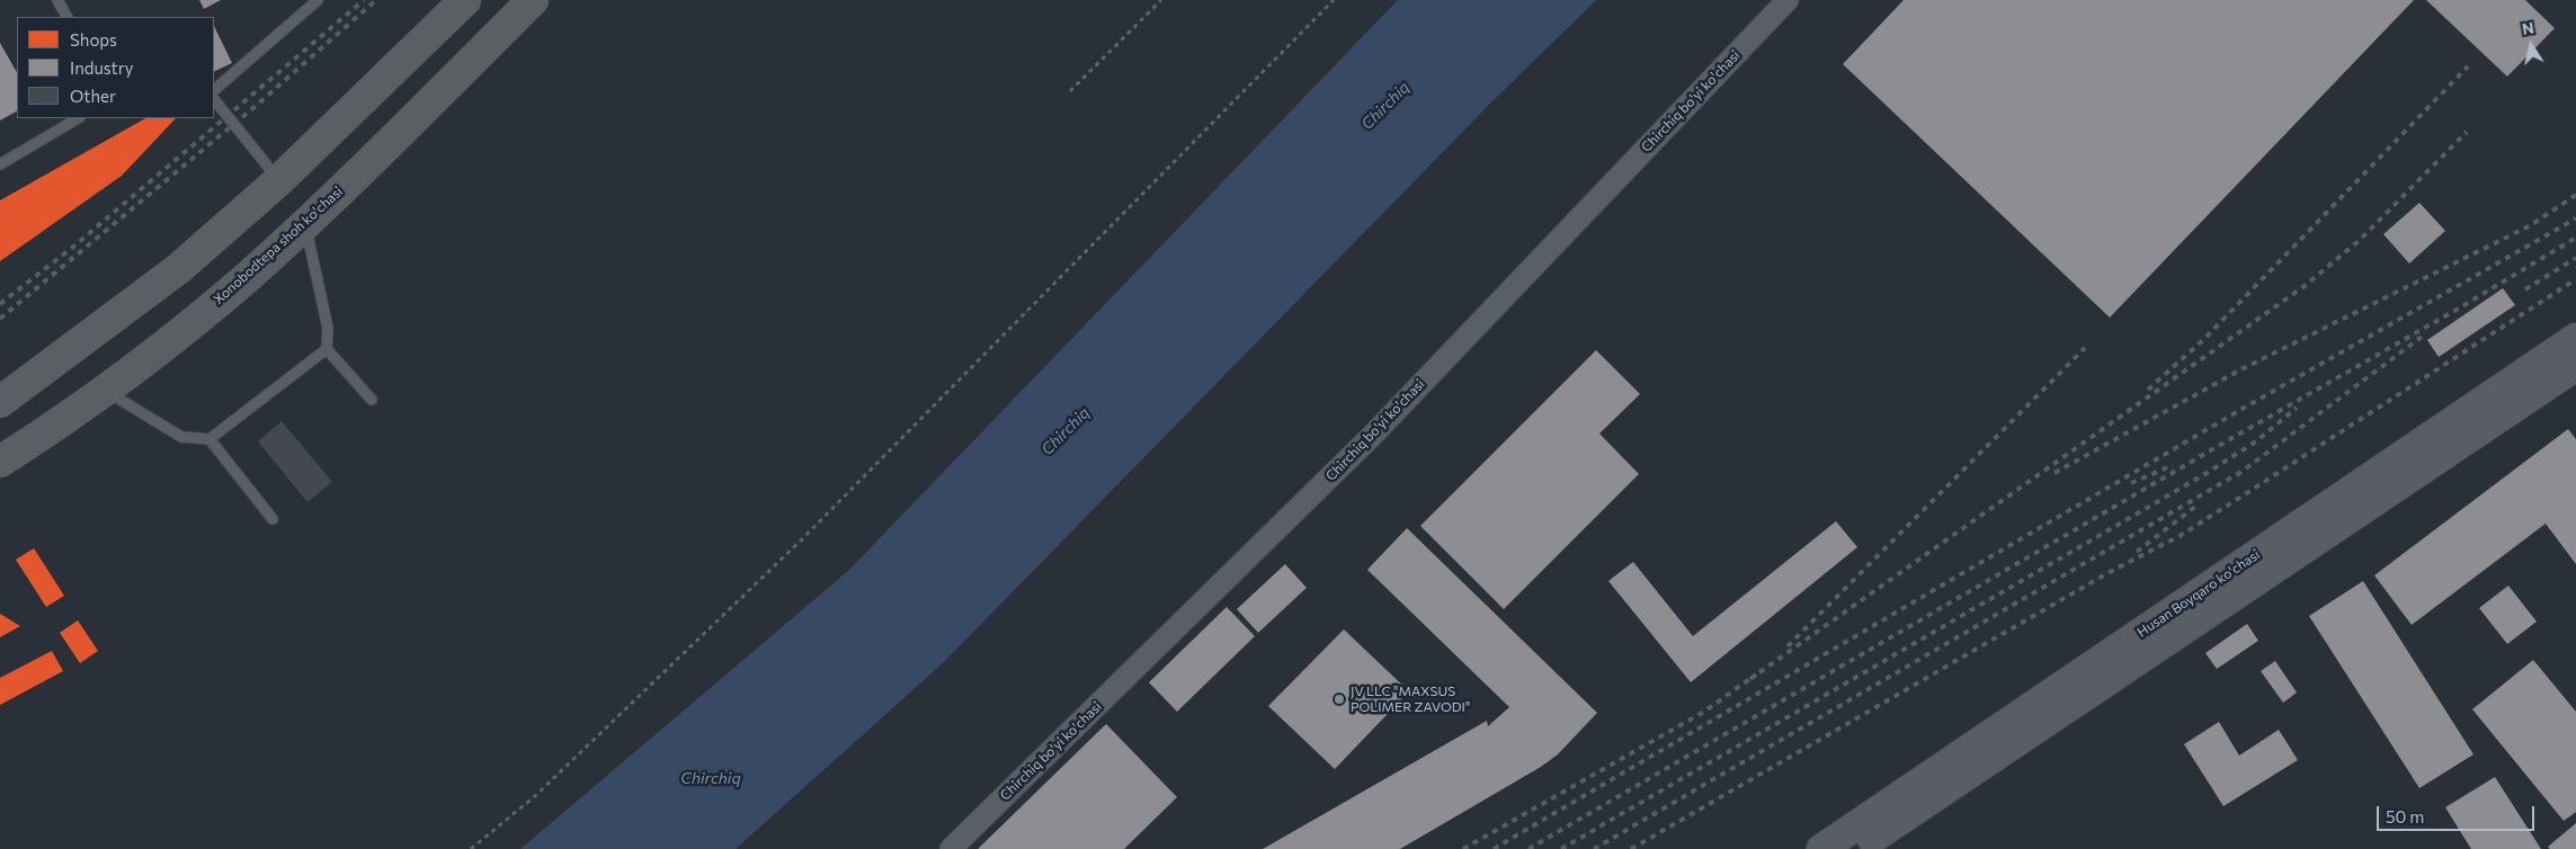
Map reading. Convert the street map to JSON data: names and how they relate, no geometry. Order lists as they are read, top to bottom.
{
  "streets": {
    "highway": ["Xonobodtepa shoh ko'chasi"],
    "main road": ["Husan Boyqaro ko'chasi"],
    "street": ["Chirchiq bo'yi ko'chasi"]
  },
  "water": ["Chirchiq"],
  "places": ["JV LLC \"MAXSUS POLIMER ZAVODI\""],
  "legend": ["Shops", "Industry", "Other"],
  "scale_bar": "50 m",
  "north": "top"
}
